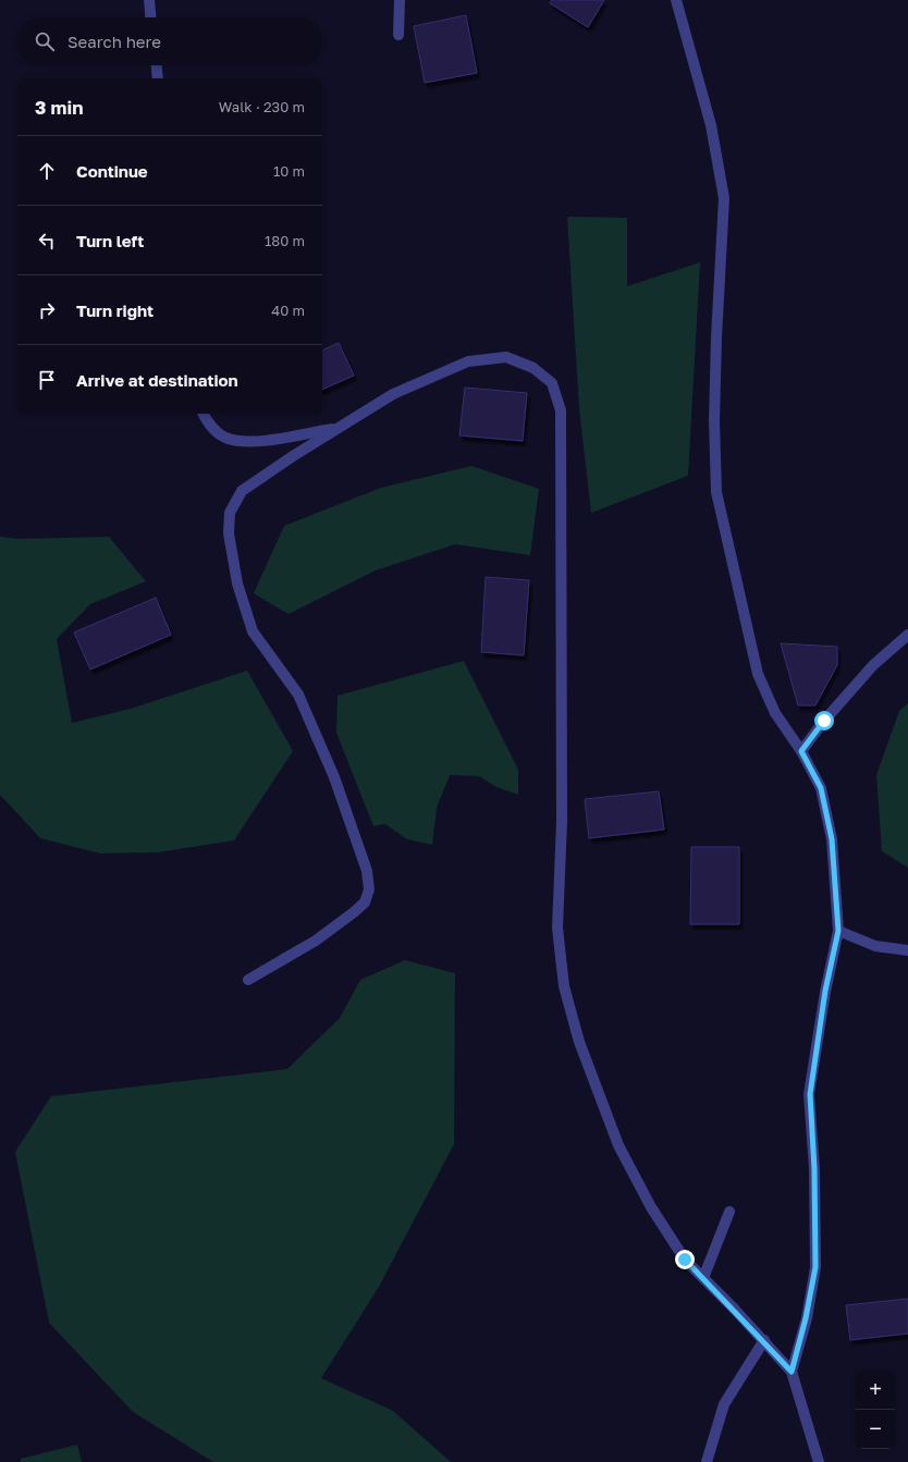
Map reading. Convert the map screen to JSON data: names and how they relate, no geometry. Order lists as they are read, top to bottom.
{
  "page": {
    "search": "Search here",
    "heading": ["3 min", "Walk · 230 m"],
    "list": [
      ["Continue", "10 m"],
      ["Turn left", "180 m"],
      ["Turn right", "40 m"],
      "Arrive at destination"
    ],
    "map_buttons": ["+", "−"]
  }
}
